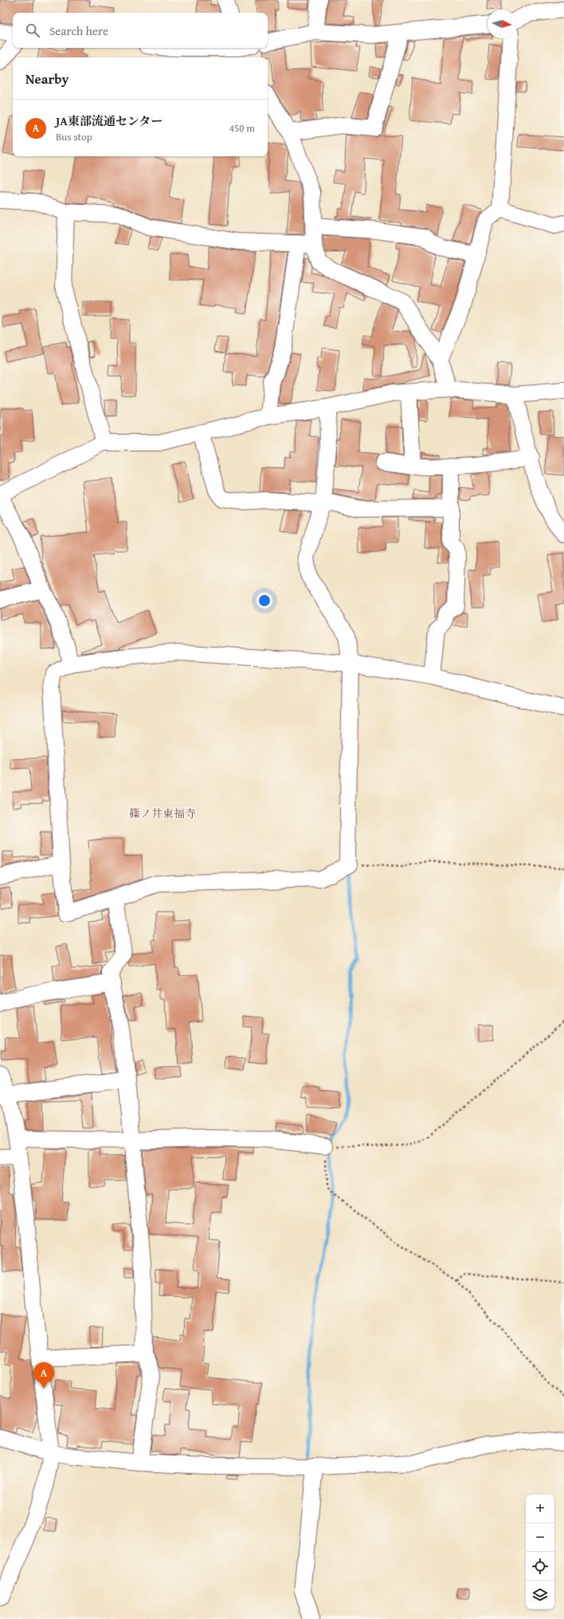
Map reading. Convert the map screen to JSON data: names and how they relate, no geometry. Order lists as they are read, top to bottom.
{
  "districts": ["篠ノ井東福寺"],
  "north": "right",
  "page": {
    "search": "Search here",
    "heading": "Nearby",
    "list": [
      {
        "mark": "A",
        "name": "JA東部流通センター",
        "note": "Bus stop",
        "value": "450 m"
      }
    ],
    "pins": "A",
    "map_buttons": ["+", "−"]
  }
}
